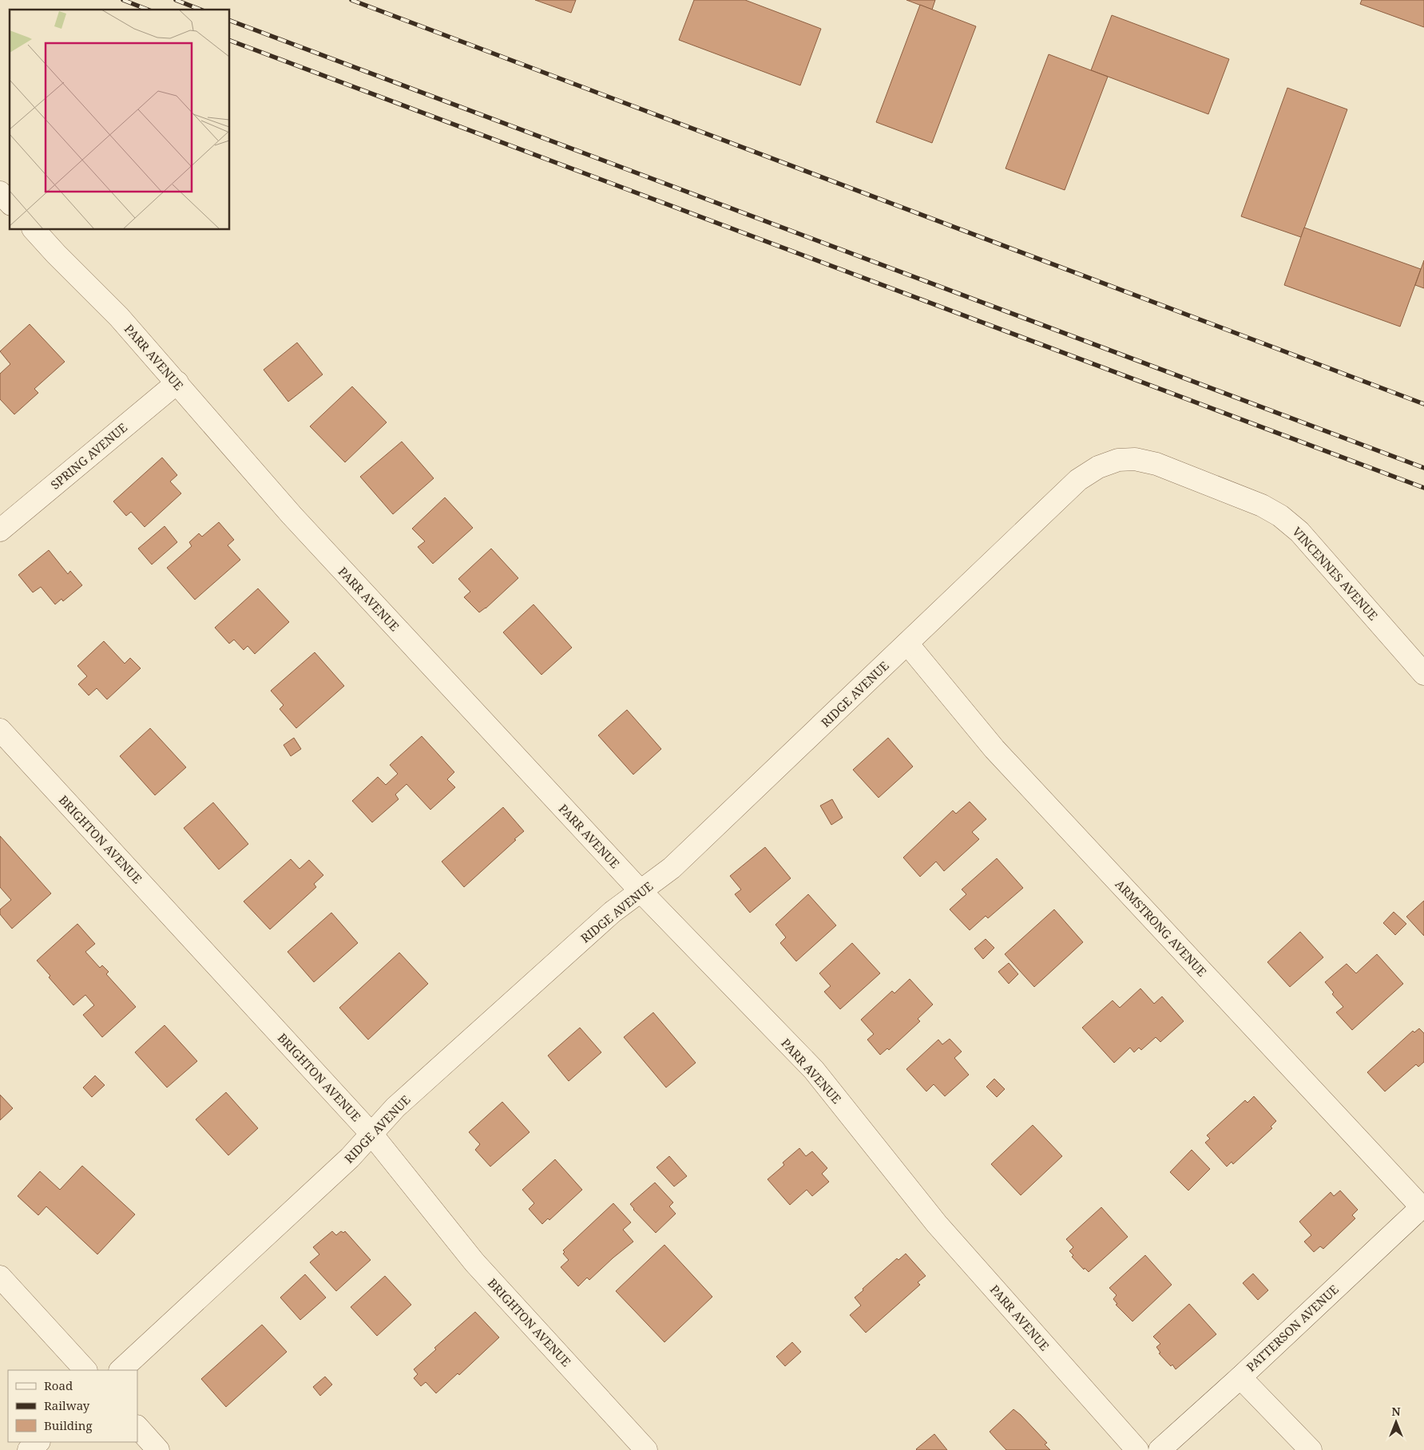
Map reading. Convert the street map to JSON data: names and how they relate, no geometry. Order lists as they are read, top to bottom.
{
  "streets": {
    "street": [
      "PARR AVENUE",
      "SPRING AVENUE",
      "VINCENNES AVENUE",
      "RIDGE AVENUE",
      "BRIGHTON AVENUE",
      "ARMSTRONG AVENUE",
      "PATTERSON AVENUE"
    ]
  },
  "crossings": [
    ["PARR AVENUE", "SPRING AVENUE"],
    ["PARR AVENUE", "RIDGE AVENUE"],
    ["VINCENNES AVENUE", "RIDGE AVENUE"],
    ["RIDGE AVENUE", "BRIGHTON AVENUE"],
    ["RIDGE AVENUE", "ARMSTRONG AVENUE"],
    ["ARMSTRONG AVENUE", "PATTERSON AVENUE"]
  ],
  "legend": ["Road", "Railway", "Building"],
  "north": "top"
}
